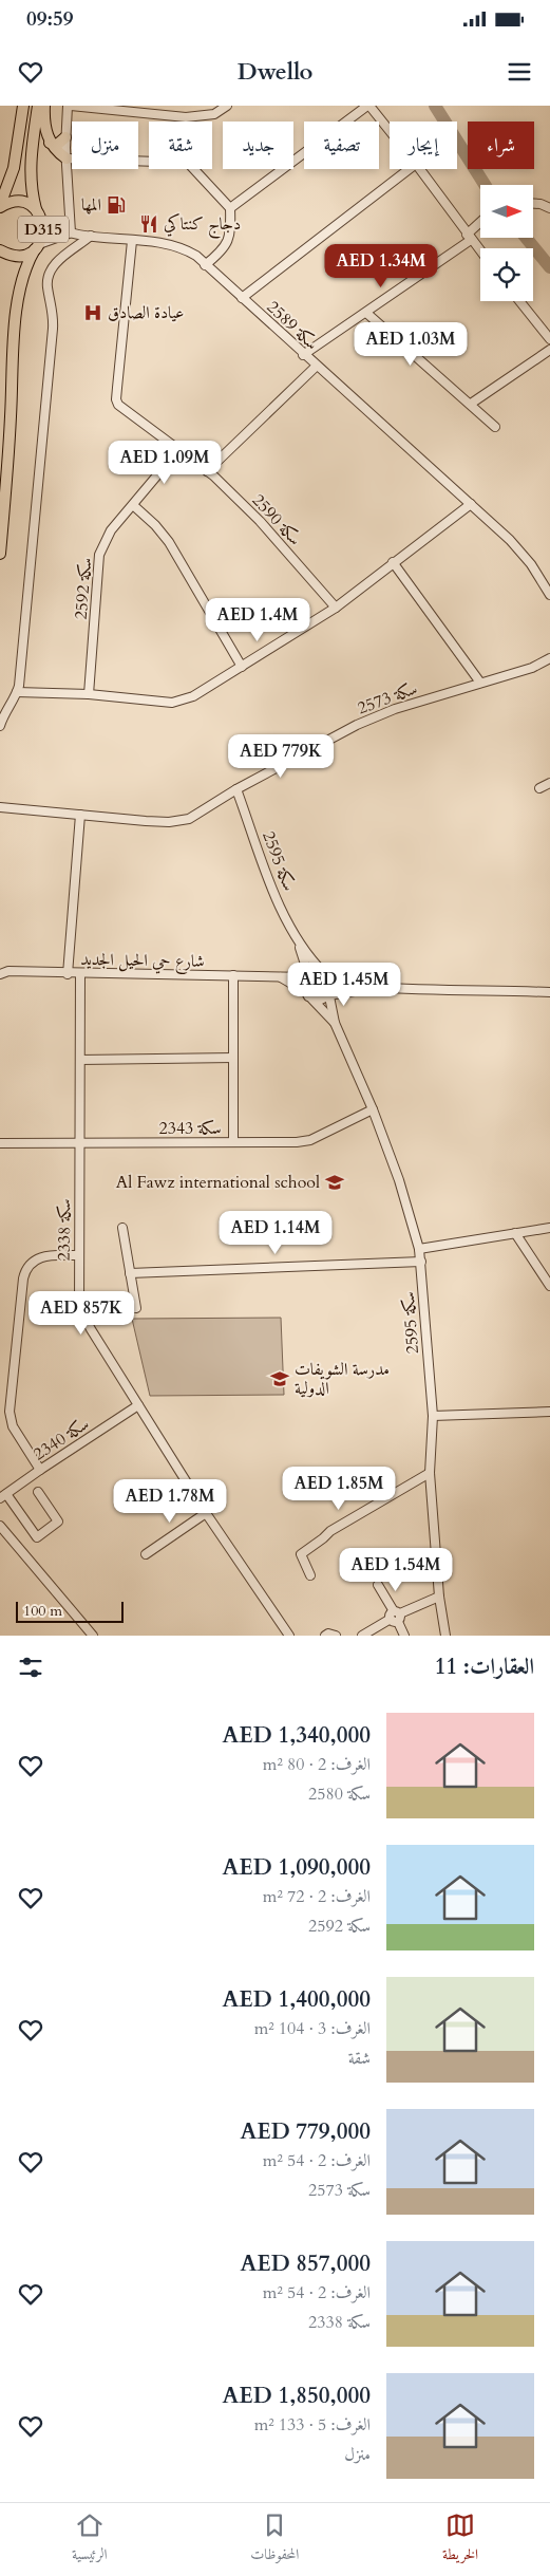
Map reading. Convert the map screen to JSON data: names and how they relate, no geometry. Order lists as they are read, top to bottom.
{
  "streets": {
    "main road": ["D315"],
    "street": [
      "سكة 2589",
      "سكة 2590",
      "سكة 2592",
      "سكة 2573",
      "سكة 2595",
      "شارع حي الحيل الجديد",
      "سكة 2343",
      "سكة 2338",
      "سكة 2340"
    ]
  },
  "crossings": [
    ["D315", "سكة 2589"],
    ["سكة 2589", "سكة 2590"],
    ["سكة 2590", "سكة 2592"],
    ["سكة 2573", "سكة 2595"],
    ["سكة 2595", "شارع حي الحيل الجديد"],
    ["سكة 2595", "سكة 2343"],
    ["شارع حي الحيل الجديد", "سكة 2338"],
    ["سكة 2343", "سكة 2338"],
    ["سكة 2338", "سكة 2340"]
  ],
  "places": {
    "fuel station": ["المها"],
    "restaurant": ["دجاج كنتاكي"],
    "hospital": ["عيادة الصادق"],
    "school or university": ["Al Fawz international school", "مدرسة الشويفات الدولية"]
  },
  "scale_bar": "100 m",
  "north": "right",
  "page": {
    "status": "09:59",
    "header": "Dwello",
    "chip": [
      "شراء",
      "إيجار",
      "تصفية",
      "جديد",
      "شقة",
      "منزل"
    ],
    "price": [
      "AED 1.34M",
      "AED 1.03M",
      "AED 1.09M",
      "AED 1.4M",
      "AED 779K",
      "AED 1.45M",
      "AED 1.14M",
      "AED 857K",
      "AED 1.85M",
      "AED 1.78M",
      "AED 1.54M"
    ],
    "scale": "100 m",
    "heading": "العقارات: 11",
    "list": [
      {
        "name": "AED 1,340,000",
        "note": "الغرف: 2 · 80 m² · سكة 2580"
      },
      {
        "name": "AED 1,090,000",
        "note": "الغرف: 2 · 72 m² · سكة 2592"
      },
      {
        "name": "AED 1,400,000",
        "note": "الغرف: 3 · 104 m² · شقة"
      },
      {
        "name": "AED 779,000",
        "note": "الغرف: 2 · 54 m² · سكة 2573"
      },
      {
        "name": "AED 857,000",
        "note": "الغرف: 2 · 54 m² · سكة 2338"
      },
      {
        "name": "AED 1,850,000",
        "note": "الغرف: 5 · 133 m² · منزل"
      }
    ],
    "tabs": ["الخريطة", "المحفوظات", "الرئيسية"]
  }
}
